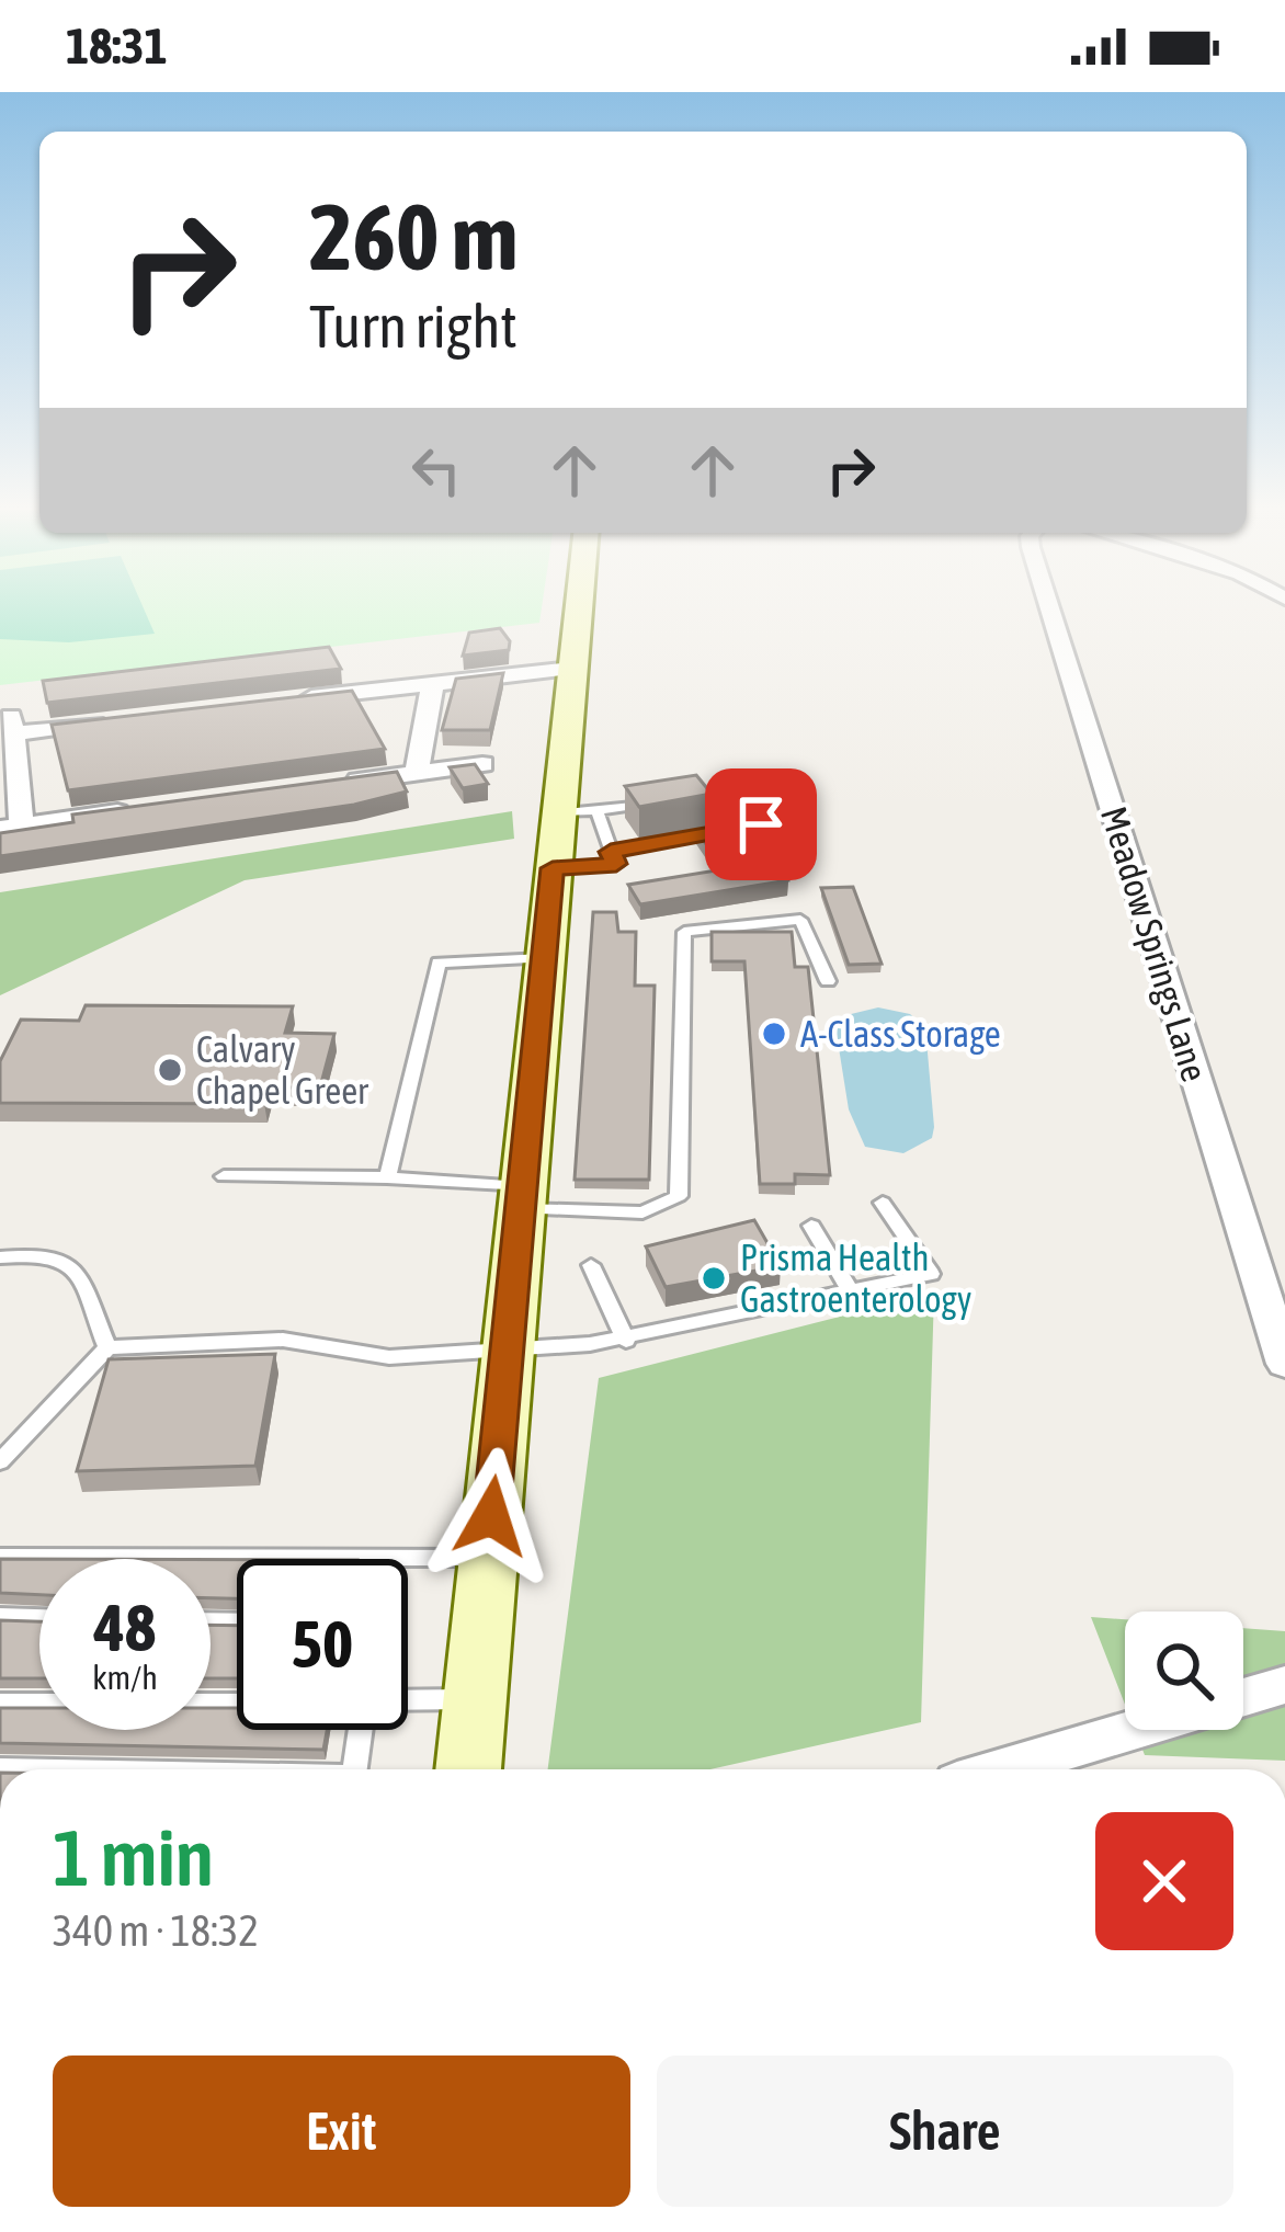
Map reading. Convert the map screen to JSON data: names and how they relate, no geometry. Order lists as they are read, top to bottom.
{
  "streets": {
    "street": ["Meadow Springs Lane"]
  },
  "places": ["A-Class Storage", "Calvary Chapel Greer", "Prisma Health Gastroenterology"],
  "page": {
    "status": "18:31",
    "turn": ["260 m", "Turn right"],
    "speed": "48 km/h",
    "limit": "50",
    "heading": ["1 min", "340 m · 18:32"],
    "buttons": ["Exit", "Share"]
  }
}
